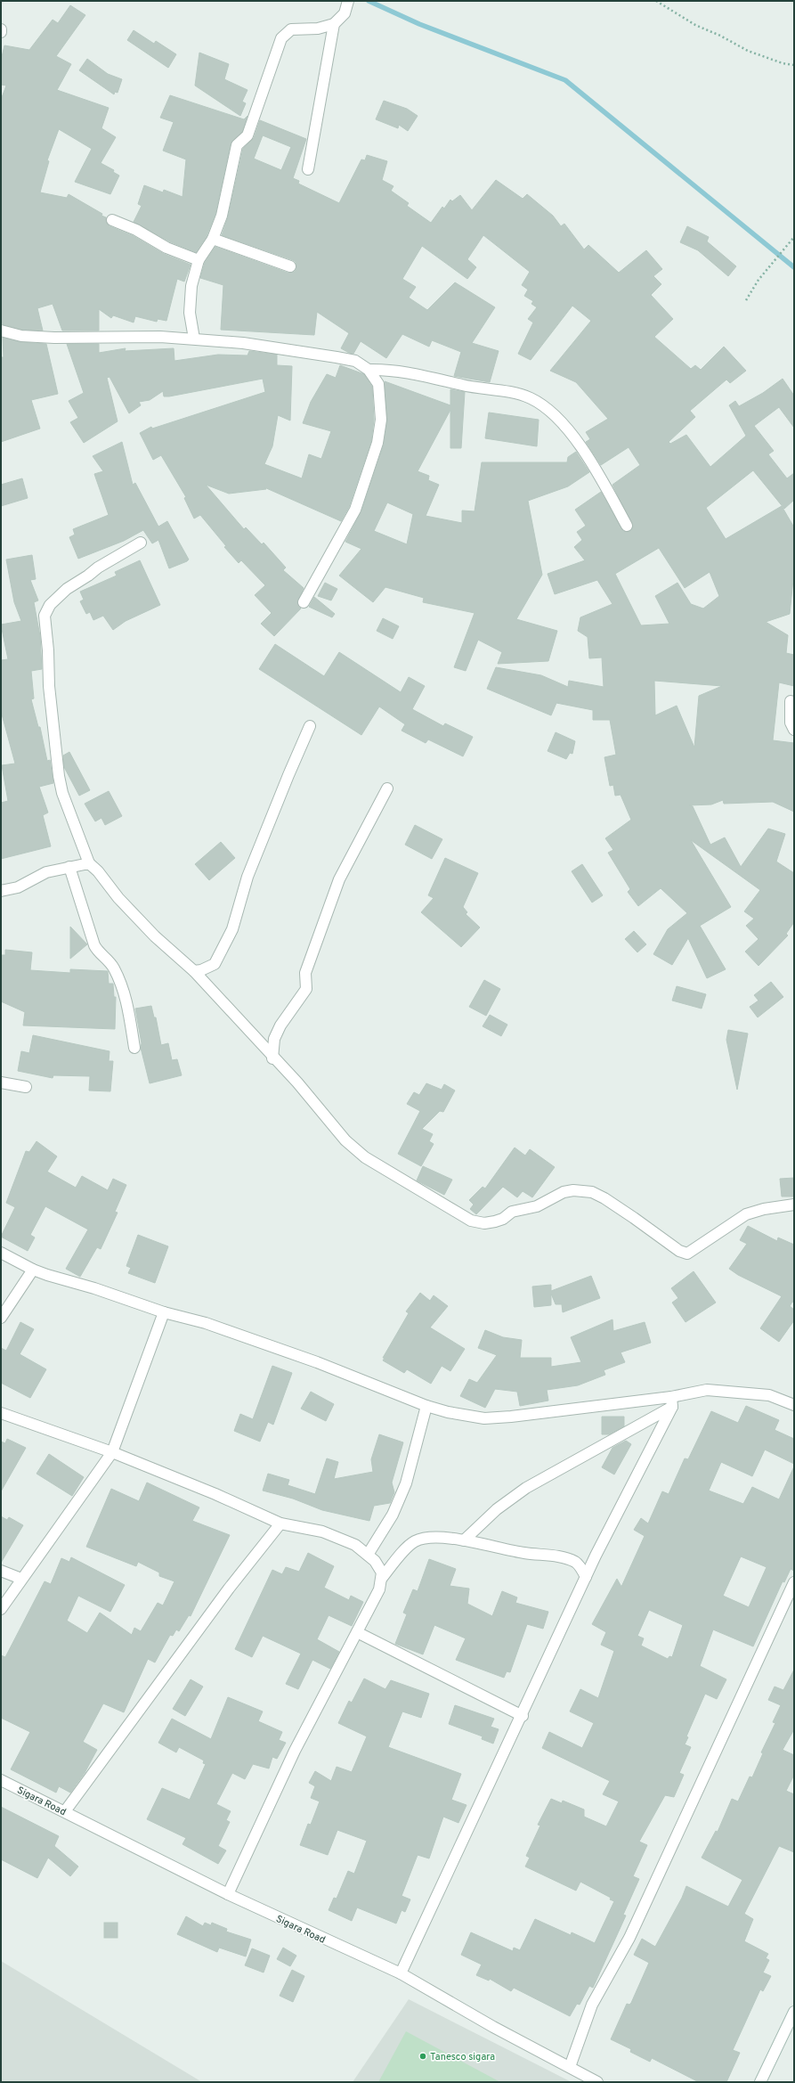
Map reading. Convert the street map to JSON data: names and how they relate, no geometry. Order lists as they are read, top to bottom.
{
  "streets": {
    "street": ["Sigara Road"]
  },
  "places": ["Tanesco sigara"]
}
